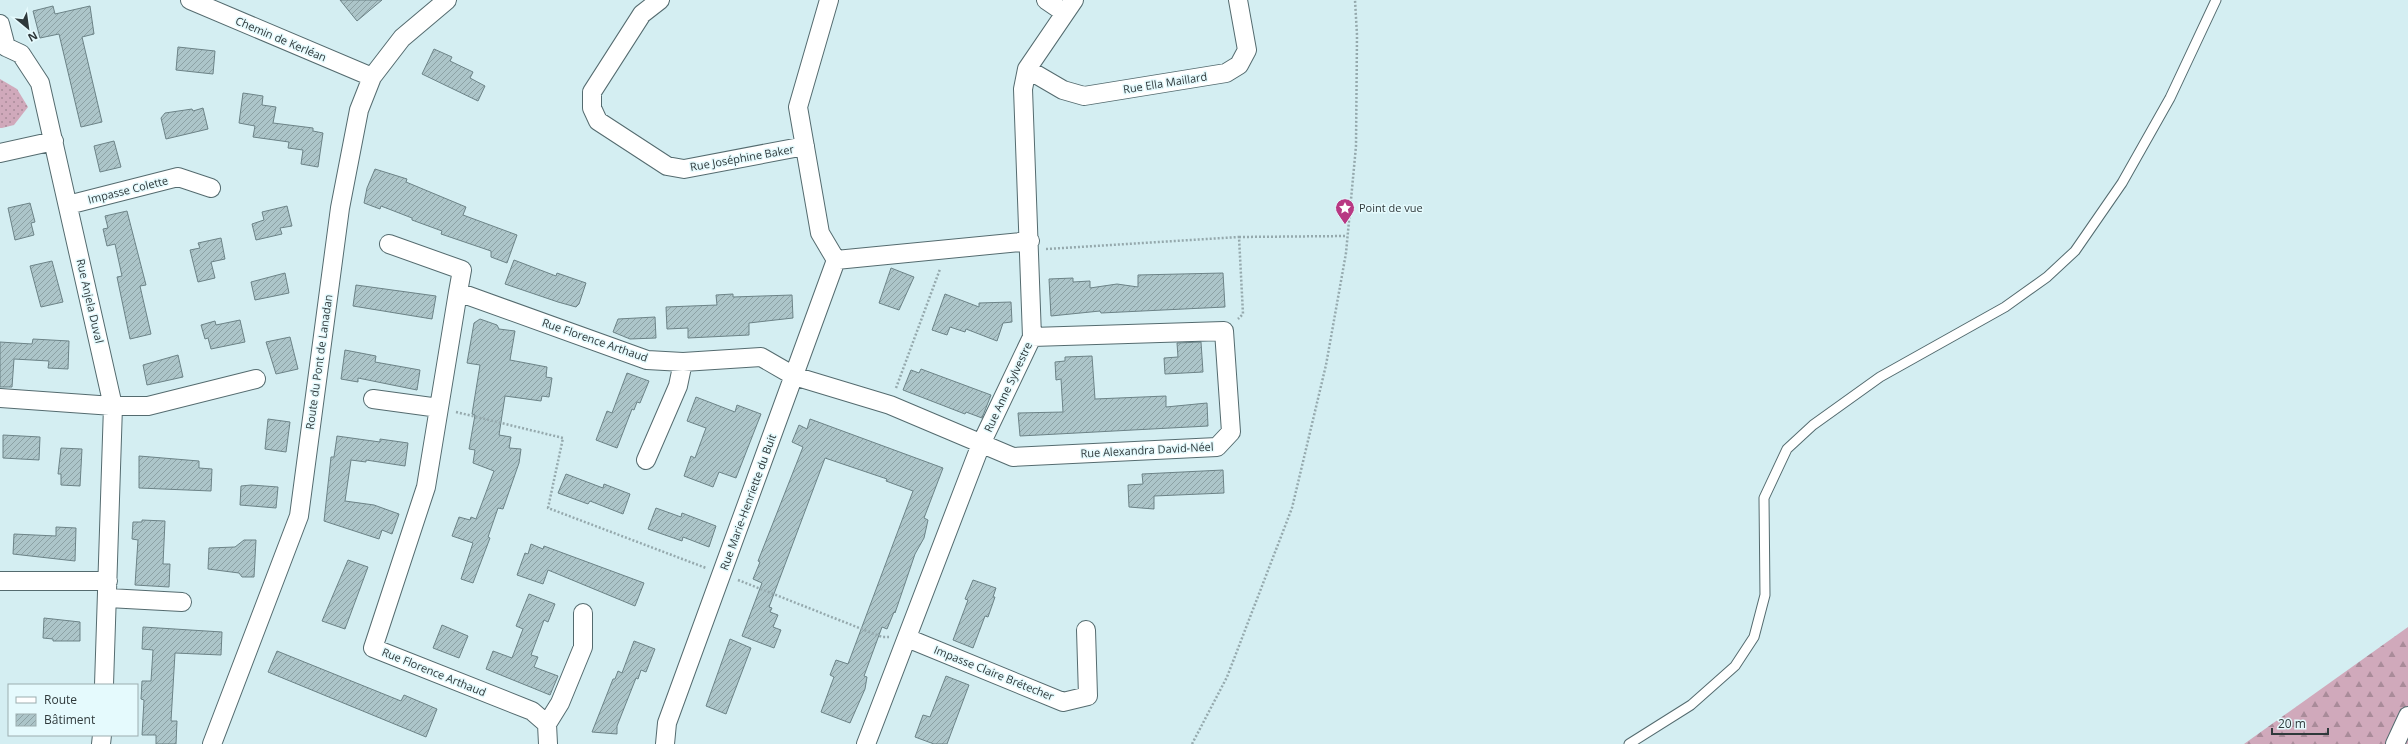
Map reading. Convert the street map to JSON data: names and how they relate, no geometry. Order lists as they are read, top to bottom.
{
  "streets": {
    "street": [
      "Chemin de Kerléan",
      "Rue Ella Maillard",
      "Rue Joséphine Baker",
      "Impasse Colette",
      "Rue Anjela Duval",
      "Rue Florence Arthaud",
      "Route du Pont de Lanadan",
      "Rue Anne Sylvestre",
      "Rue Alexandra David-Néel",
      "Rue Marie-Henriette du Buit",
      "Impasse Claire Brétecher"
    ]
  },
  "crossings": [
    ["Chemin de Kerléan", "Route du Pont de Lanadan"],
    ["Rue Ella Maillard", "Rue Anne Sylvestre"],
    ["Impasse Colette", "Rue Anjela Duval"],
    ["Rue Florence Arthaud", "Rue Anne Sylvestre"],
    ["Rue Florence Arthaud", "Rue Alexandra David-Néel"],
    ["Rue Florence Arthaud", "Rue Marie-Henriette du Buit"],
    ["Rue Anne Sylvestre", "Rue Alexandra David-Néel"],
    ["Rue Anne Sylvestre", "Impasse Claire Brétecher"]
  ],
  "places": {
    "place": ["Point de vue"]
  },
  "legend": ["Route", "Bâtiment"],
  "scale_bar": "20 m",
  "north": "bottom right"
}
